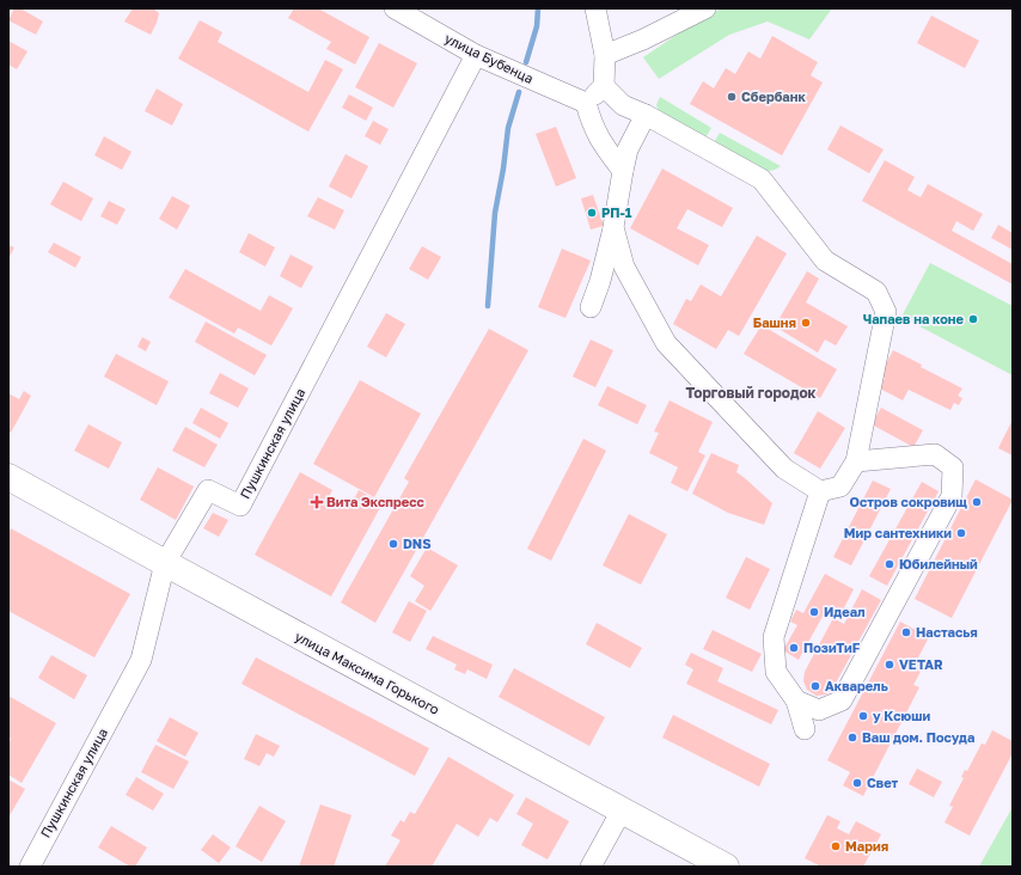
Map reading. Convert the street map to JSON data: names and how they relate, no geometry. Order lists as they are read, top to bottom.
{
  "streets": {
    "main road": ["улица Максима Горького"],
    "street": ["улица Бубенца", "Пушкинская улица"]
  },
  "crossings": [
    ["улица Бубенца", "Пушкинская улица"],
    ["Пушкинская улица", "улица Максима Горького"]
  ],
  "districts": ["Торговый городок"],
  "places": {
    "other": [
      "Сбербанк",
      "РП-1",
      "Чапаев на коне",
      "Башня",
      "Остров сокровищ",
      "Мир сантехники",
      "DNS",
      "Юбилейный",
      "Идеал",
      "Настасья",
      "ПозиТиF",
      "VETAR",
      "Акварель",
      "у Ксюши",
      "Ваш дом. Посуда",
      "Свет",
      "Мария"
    ],
    "health": ["Вита Экспресс"]
  }
}
